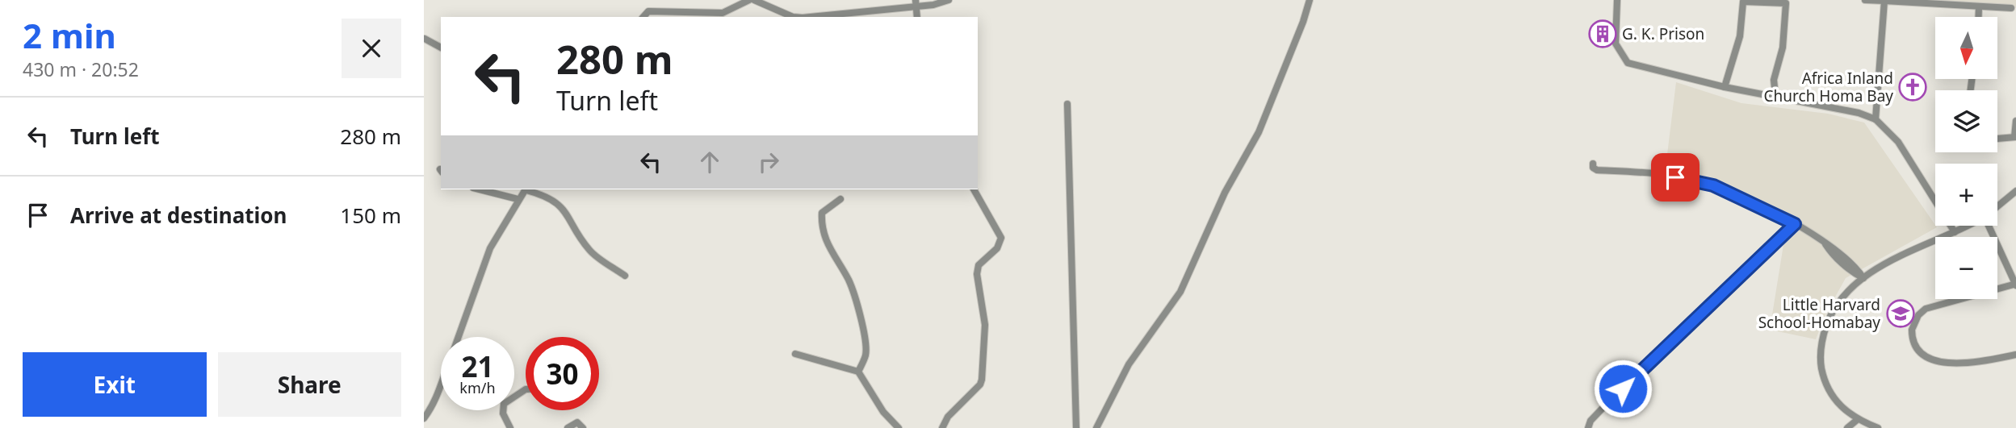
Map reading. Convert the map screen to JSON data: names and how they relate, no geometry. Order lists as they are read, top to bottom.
{
  "places": {
    "building": ["G. K. Prison"],
    "church": ["Africa Inland Church Homa Bay"],
    "school or university": ["Little Harvard School-Homabay"]
  },
  "north": "bottom",
  "page": {
    "heading": ["2 min", "430 m · 20:52"],
    "map_buttons": ["+", "−"],
    "turn": ["280 m", "Turn left"],
    "list": [
      {
        "name": "Turn left",
        "value": "280 m"
      },
      {
        "name": "Arrive at destination",
        "value": "150 m"
      }
    ],
    "speed": "21 km/h",
    "limit": "30",
    "buttons": ["Exit", "Share"]
  }
}
